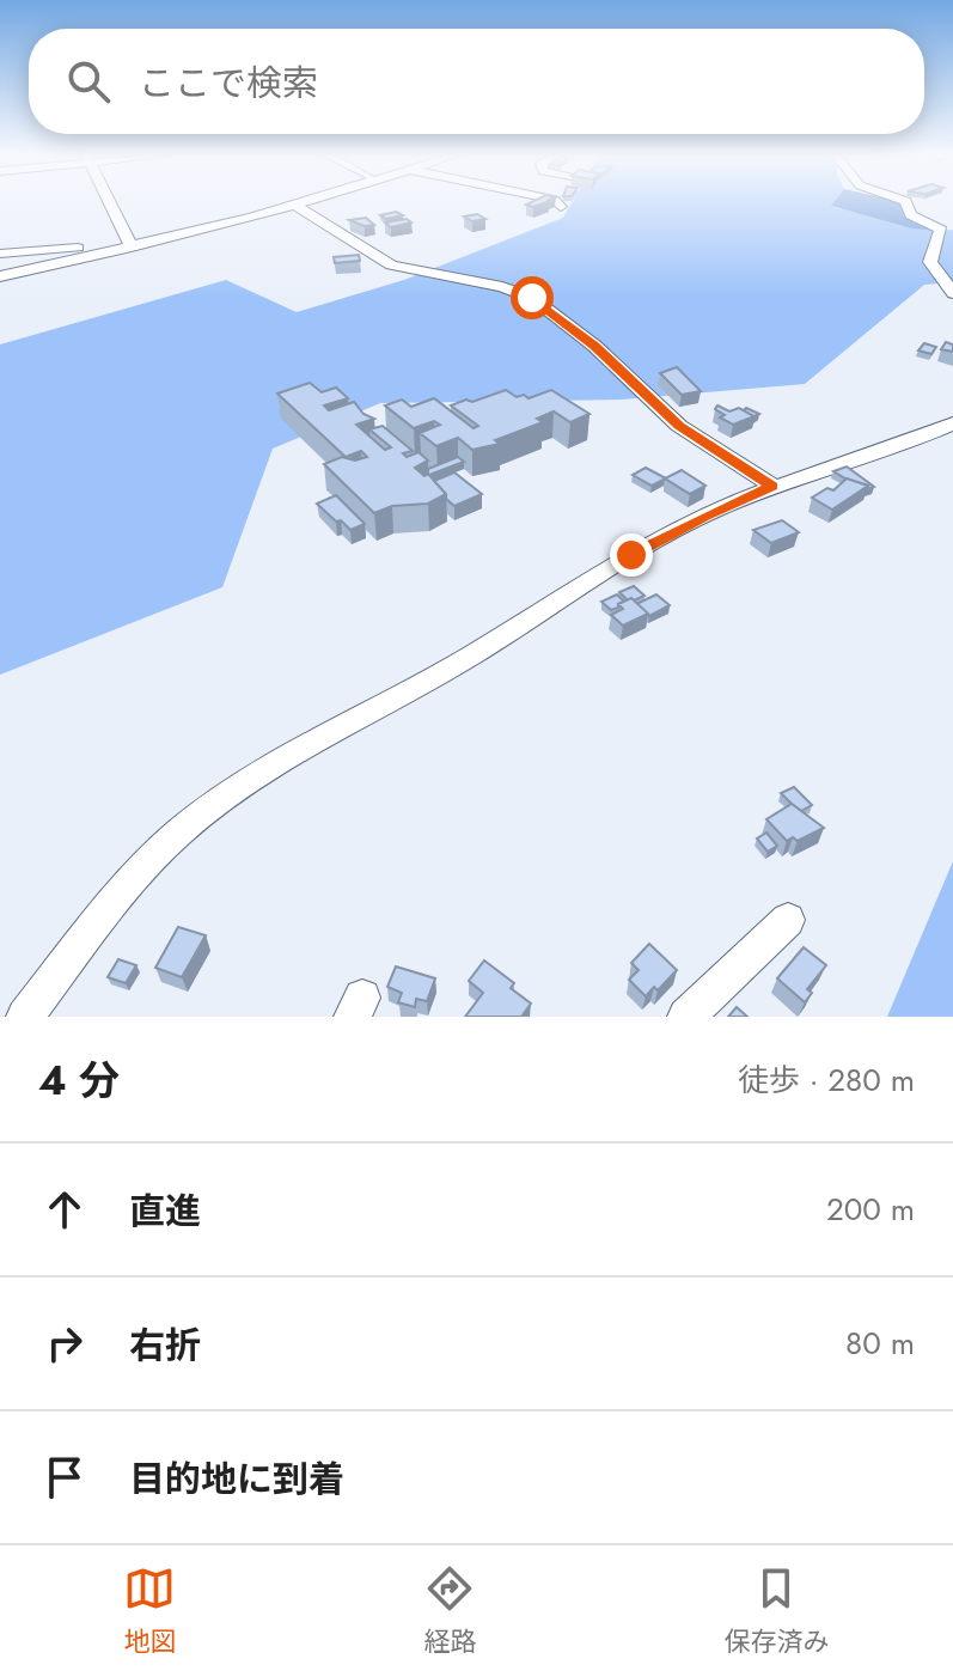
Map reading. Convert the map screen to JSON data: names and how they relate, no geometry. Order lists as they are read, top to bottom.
{
  "page": {
    "search": "ここで検索",
    "heading": ["4 分", "徒歩 · 280 m"],
    "list": [
      ["直進", "200 m"],
      ["右折", "80 m"],
      "目的地に到着"
    ],
    "nav": ["地図", "経路", "保存済み"]
  }
}
